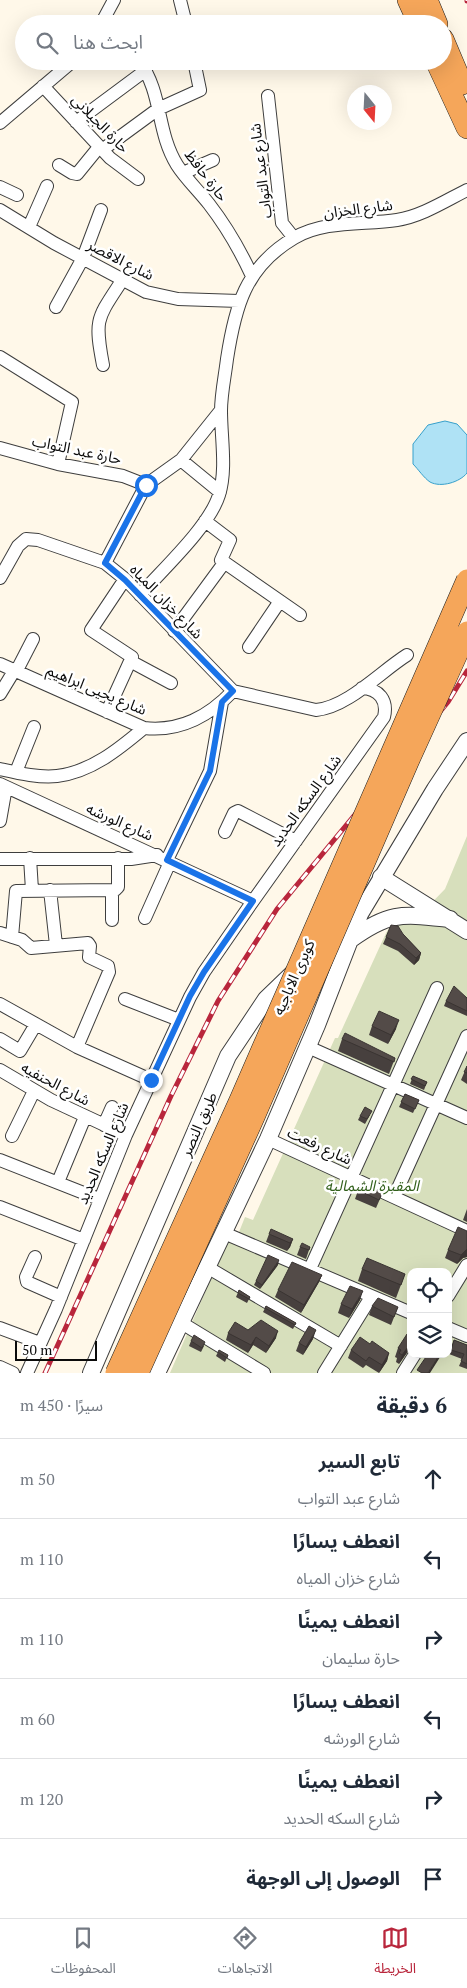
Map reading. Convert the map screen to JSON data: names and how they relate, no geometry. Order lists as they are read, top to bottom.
{
  "streets": {
    "highway": ["كوبرى الاباجيه"],
    "street": [
      "حارة الجيلاني",
      "شارع عبد التواب",
      "حارة حافظ",
      "شارع الخزان",
      "شارع الاقصر",
      "حارة عبد التواب",
      "شارع خزان المياه",
      "شارع يحيى ابراهيم",
      "شارع السكه الحديد",
      "شارع الورشه",
      "شارع الحنفيه",
      "طريق النصر",
      "شارع رفعت"
    ]
  },
  "crossings": [
    ["شارع عبد التواب", "شارع الخزان"],
    ["حارة حافظ", "شارع الخزان"],
    ["شارع الخزان", "شارع الاقصر"],
    ["شارع خزان المياه", "شارع يحيى ابراهيم"],
    ["شارع السكه الحديد", "شارع الورشه"],
    ["شارع السكه الحديد", "شارع الحنفيه"],
    ["كوبرى الاباجيه", "طريق النصر"],
    ["طريق النصر", "شارع رفعت"]
  ],
  "parks": ["المقبرة الشمالية"],
  "scale_bar": "50 m",
  "north": "bottom",
  "page": {
    "search": "ابحث هنا",
    "scale": "50 m",
    "heading": ["6 دقيقة", "سيرًا · 450 m"],
    "list": [
      ["تابع السير", "شارع عبد التواب", "50 m"],
      ["انعطف يسارًا", "شارع خزان المياه", "110 m"],
      ["انعطف يمينًا", "حارة سليمان", "110 m"],
      ["انعطف يسارًا", "شارع الورشه", "60 m"],
      ["انعطف يمينًا", "شارع السكه الحديد", "120 m"],
      "الوصول إلى الوجهة"
    ],
    "nav": ["الخريطة", "الاتجاهات", "المحفوظات"]
  }
}
